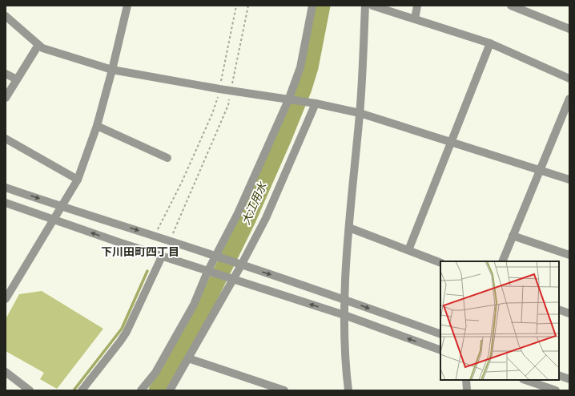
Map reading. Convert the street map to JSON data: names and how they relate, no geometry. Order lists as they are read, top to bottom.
{
  "districts": ["下川田町四丁目"],
  "water": ["大江用水"]
}
